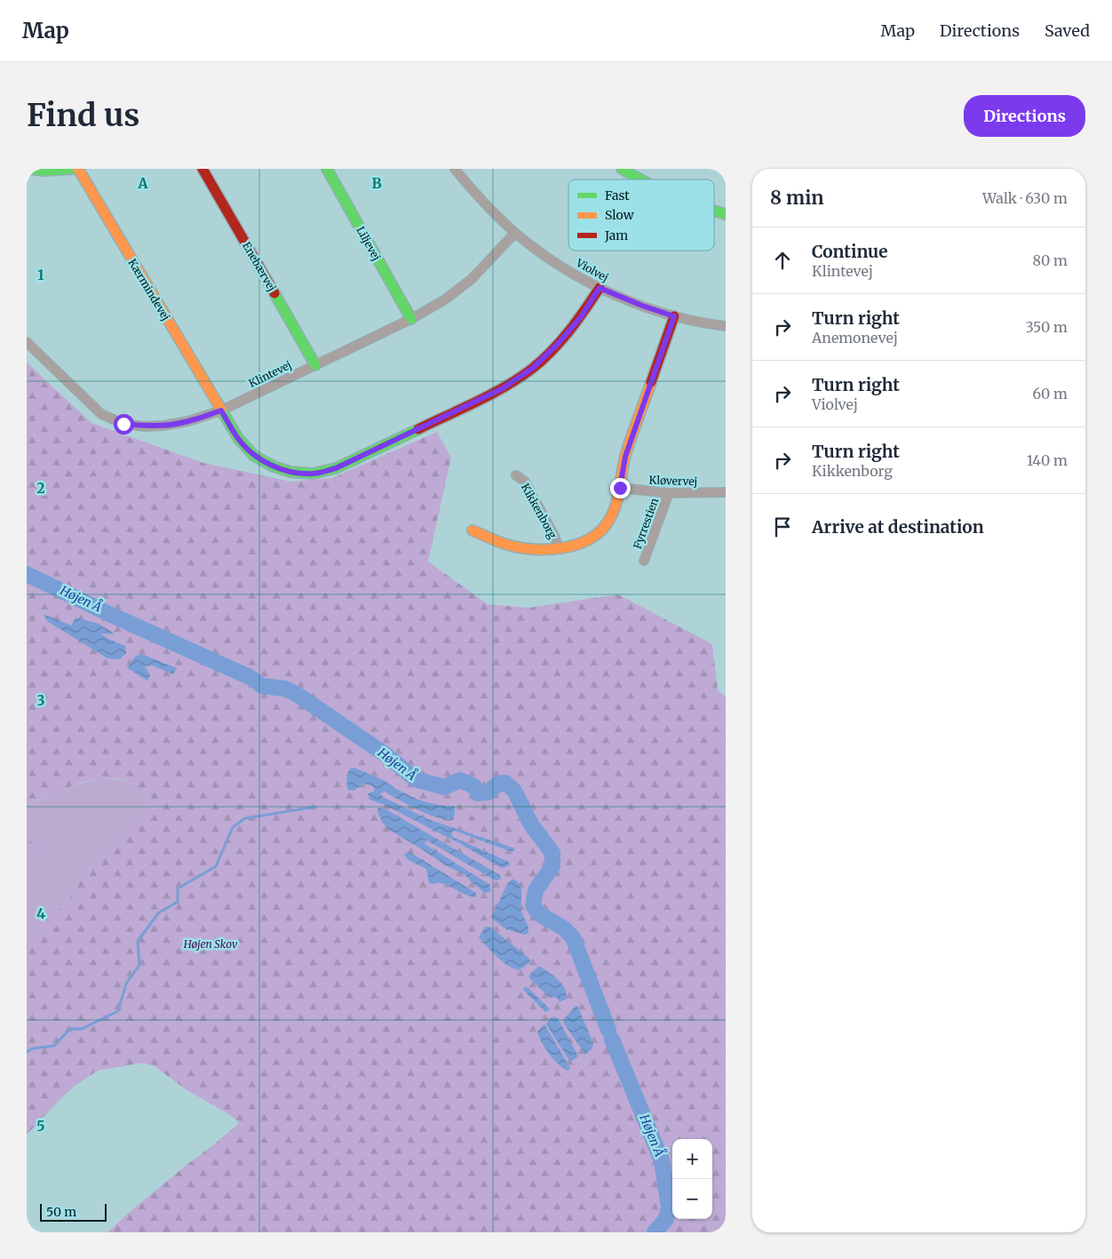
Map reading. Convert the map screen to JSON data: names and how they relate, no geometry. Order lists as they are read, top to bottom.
{
  "streets": {
    "street": [
      "Liljevej",
      "Enebærvej",
      "Violvej",
      "Kærmindevej",
      "Klintevej",
      "Kløvervej",
      "Kikkenborg",
      "Fyrrestien"
    ]
  },
  "crossings": [
    ["Liljevej", "Klintevej"],
    ["Enebærvej", "Klintevej"],
    ["Violvej", "Kærmindevej"],
    ["Violvej", "Klintevej"],
    ["Violvej", "Kikkenborg"],
    ["Kærmindevej", "Klintevej"],
    ["Kløvervej", "Kikkenborg"],
    ["Kløvervej", "Fyrrestien"]
  ],
  "water": ["Højen Å"],
  "parks": ["Højen Skov"],
  "legend": ["Fast", "Slow", "Jam"],
  "scale_bar": "50 m",
  "page": {
    "header": "Map",
    "nav": ["Map", "Directions", "Saved"],
    "buttons": "Directions",
    "title": "Find us",
    "heading": ["8 min", "Walk · 630 m"],
    "list": [
      ["Continue", "Klintevej", "80 m"],
      ["Turn right", "Anemonevej", "350 m"],
      ["Turn right", "Violvej", "60 m"],
      ["Turn right", "Kikkenborg", "140 m"],
      "Arrive at destination"
    ],
    "map_buttons": ["+", "−"],
    "scale": "50 m"
  },
  "grid": {
    "columns": ["A", "B"],
    "rows": [
      "1",
      "2",
      "3",
      "4",
      "5"
    ]
  }
}
